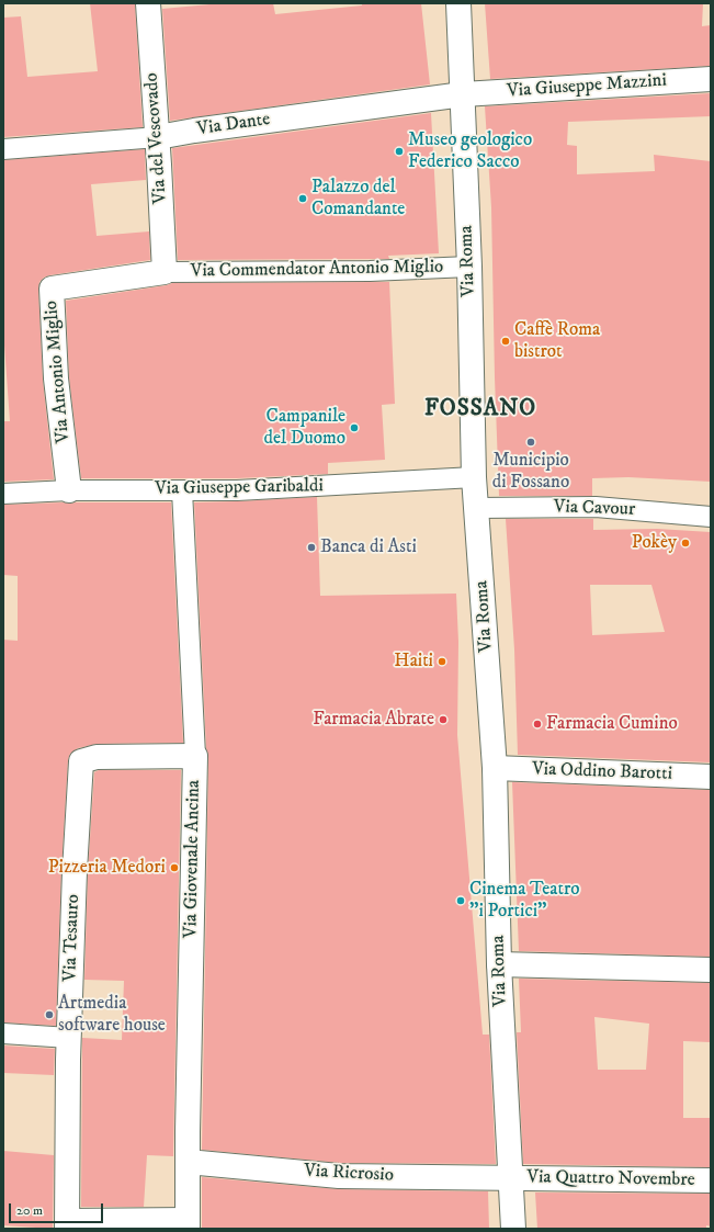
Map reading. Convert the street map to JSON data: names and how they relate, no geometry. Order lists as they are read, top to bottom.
{
  "streets": {
    "street": [
      "Via Giuseppe Mazzini",
      "Via Dante",
      "Via del Vescovado",
      "Via Roma",
      "Via Commendator Antonio Miglio",
      "Via Antonio Miglio",
      "Via Giuseppe Garibaldi",
      "Via Cavour",
      "Via Oddino Barotti",
      "Via Giovenale Ancina",
      "Via Tesauro",
      "Via Ricrosio",
      "Via Quattro Novembre"
    ]
  },
  "crossings": [
    ["Via Giuseppe Mazzini", "Via Dante"],
    ["Via Giuseppe Mazzini", "Via Roma"],
    ["Via Dante", "Via del Vescovado"],
    ["Via Dante", "Via Roma"],
    ["Via del Vescovado", "Via Commendator Antonio Miglio"],
    ["Via del Vescovado", "Via Antonio Miglio"],
    ["Via Roma", "Via Commendator Antonio Miglio"],
    ["Via Roma", "Via Giuseppe Garibaldi"],
    ["Via Roma", "Via Cavour"],
    ["Via Roma", "Via Oddino Barotti"],
    ["Via Roma", "Via Ricrosio"],
    ["Via Roma", "Via Quattro Novembre"],
    ["Via Commendator Antonio Miglio", "Via Antonio Miglio"],
    ["Via Antonio Miglio", "Via Giuseppe Garibaldi"],
    ["Via Giuseppe Garibaldi", "Via Giovenale Ancina"],
    ["Via Giovenale Ancina", "Via Tesauro"],
    ["Via Giovenale Ancina", "Via Ricrosio"],
    ["Via Ricrosio", "Via Quattro Novembre"]
  ],
  "districts": ["FOSSANO"],
  "places": [
    "Museo geologico Federico Sacco",
    "Palazzo del Comandante",
    "Caffè Roma bistrot",
    "Campanile del Duomo",
    "Municipio di Fossano",
    "Pokèy",
    "Banca di Asti",
    "Haiti",
    "Farmacia Abrate",
    "Farmacia Cumino",
    "Pizzeria Medori",
    "Cinema Teatro \"i Portici\"",
    "Artmedia software house"
  ],
  "scale_bar": "20 m"
}
